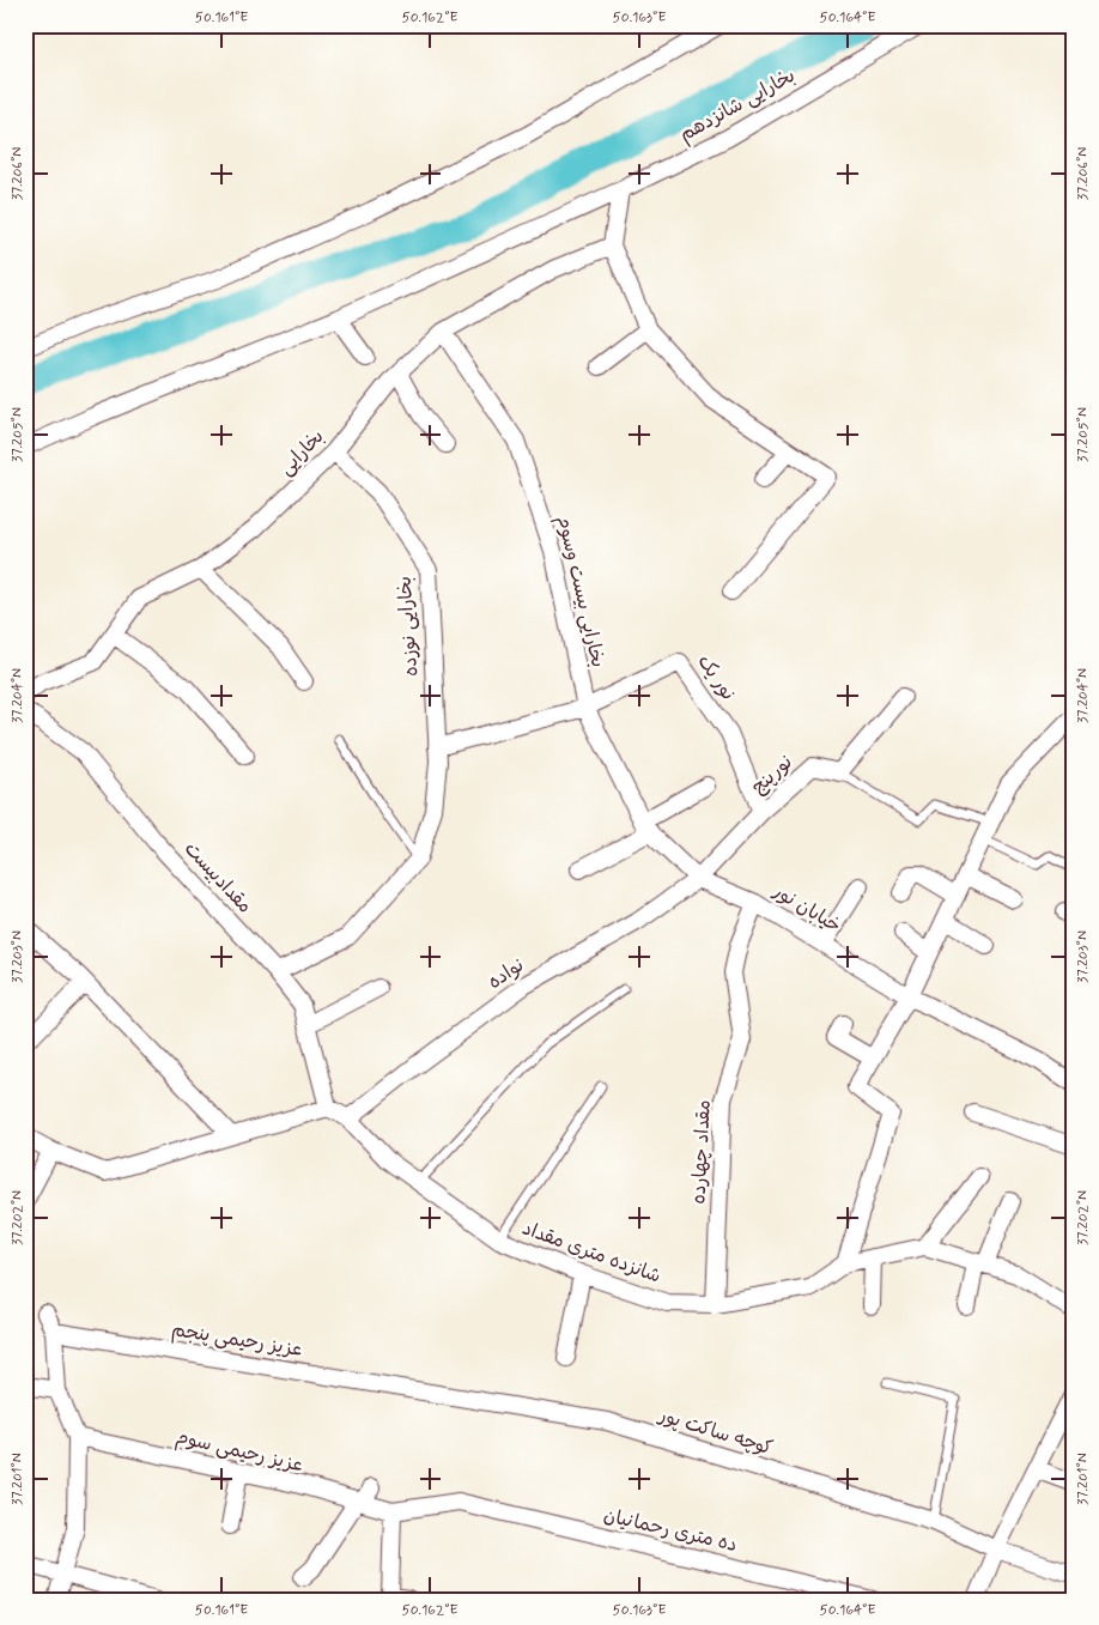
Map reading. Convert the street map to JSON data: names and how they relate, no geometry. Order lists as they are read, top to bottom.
{
  "streets": {
    "street": [
      "بخارایی شانزدهم",
      "بخارایی",
      "بخارایی بیست وسوم",
      "بخارایی نوزده",
      "نور یک",
      "نورپنج",
      "مقدادبیست",
      "خیابان نور",
      "نواده",
      "مقداد چهارده",
      "شانزده متری مقداد",
      "عزیز رحیمی پنجم",
      "کوچه ساکت پور",
      "عزیز رحیمی سوم",
      "ده متری رحمانیان"
    ]
  },
  "crossings": [
    ["بخارایی", "بخارایی بیست وسوم"],
    ["بخارایی", "بخارایی نوزده"],
    ["بخارایی بیست وسوم", "نور یک"],
    ["بخارایی بیست وسوم", "خیابان نور"],
    ["بخارایی نوزده", "مقدادبیست"],
    ["نور یک", "نورپنج"],
    ["نور یک", "خیابان نور"],
    ["نورپنج", "خیابان نور"],
    ["نورپنج", "نواده"],
    ["مقدادبیست", "شانزده متری مقداد"],
    ["خیابان نور", "نواده"],
    ["خیابان نور", "مقداد چهارده"],
    ["نواده", "شانزده متری مقداد"],
    ["مقداد چهارده", "شانزده متری مقداد"],
    ["عزیز رحیمی پنجم", "کوچه ساکت پور"],
    ["عزیز رحیمی سوم", "ده متری رحمانیان"]
  ],
  "coordinates": [
    "50.161°E",
    "50.162°E",
    "50.163°E",
    "50.164°E",
    "37.206°N",
    "37.205°N",
    "37.204°N",
    "37.203°N",
    "37.202°N",
    "37.201°N"
  ]
}
